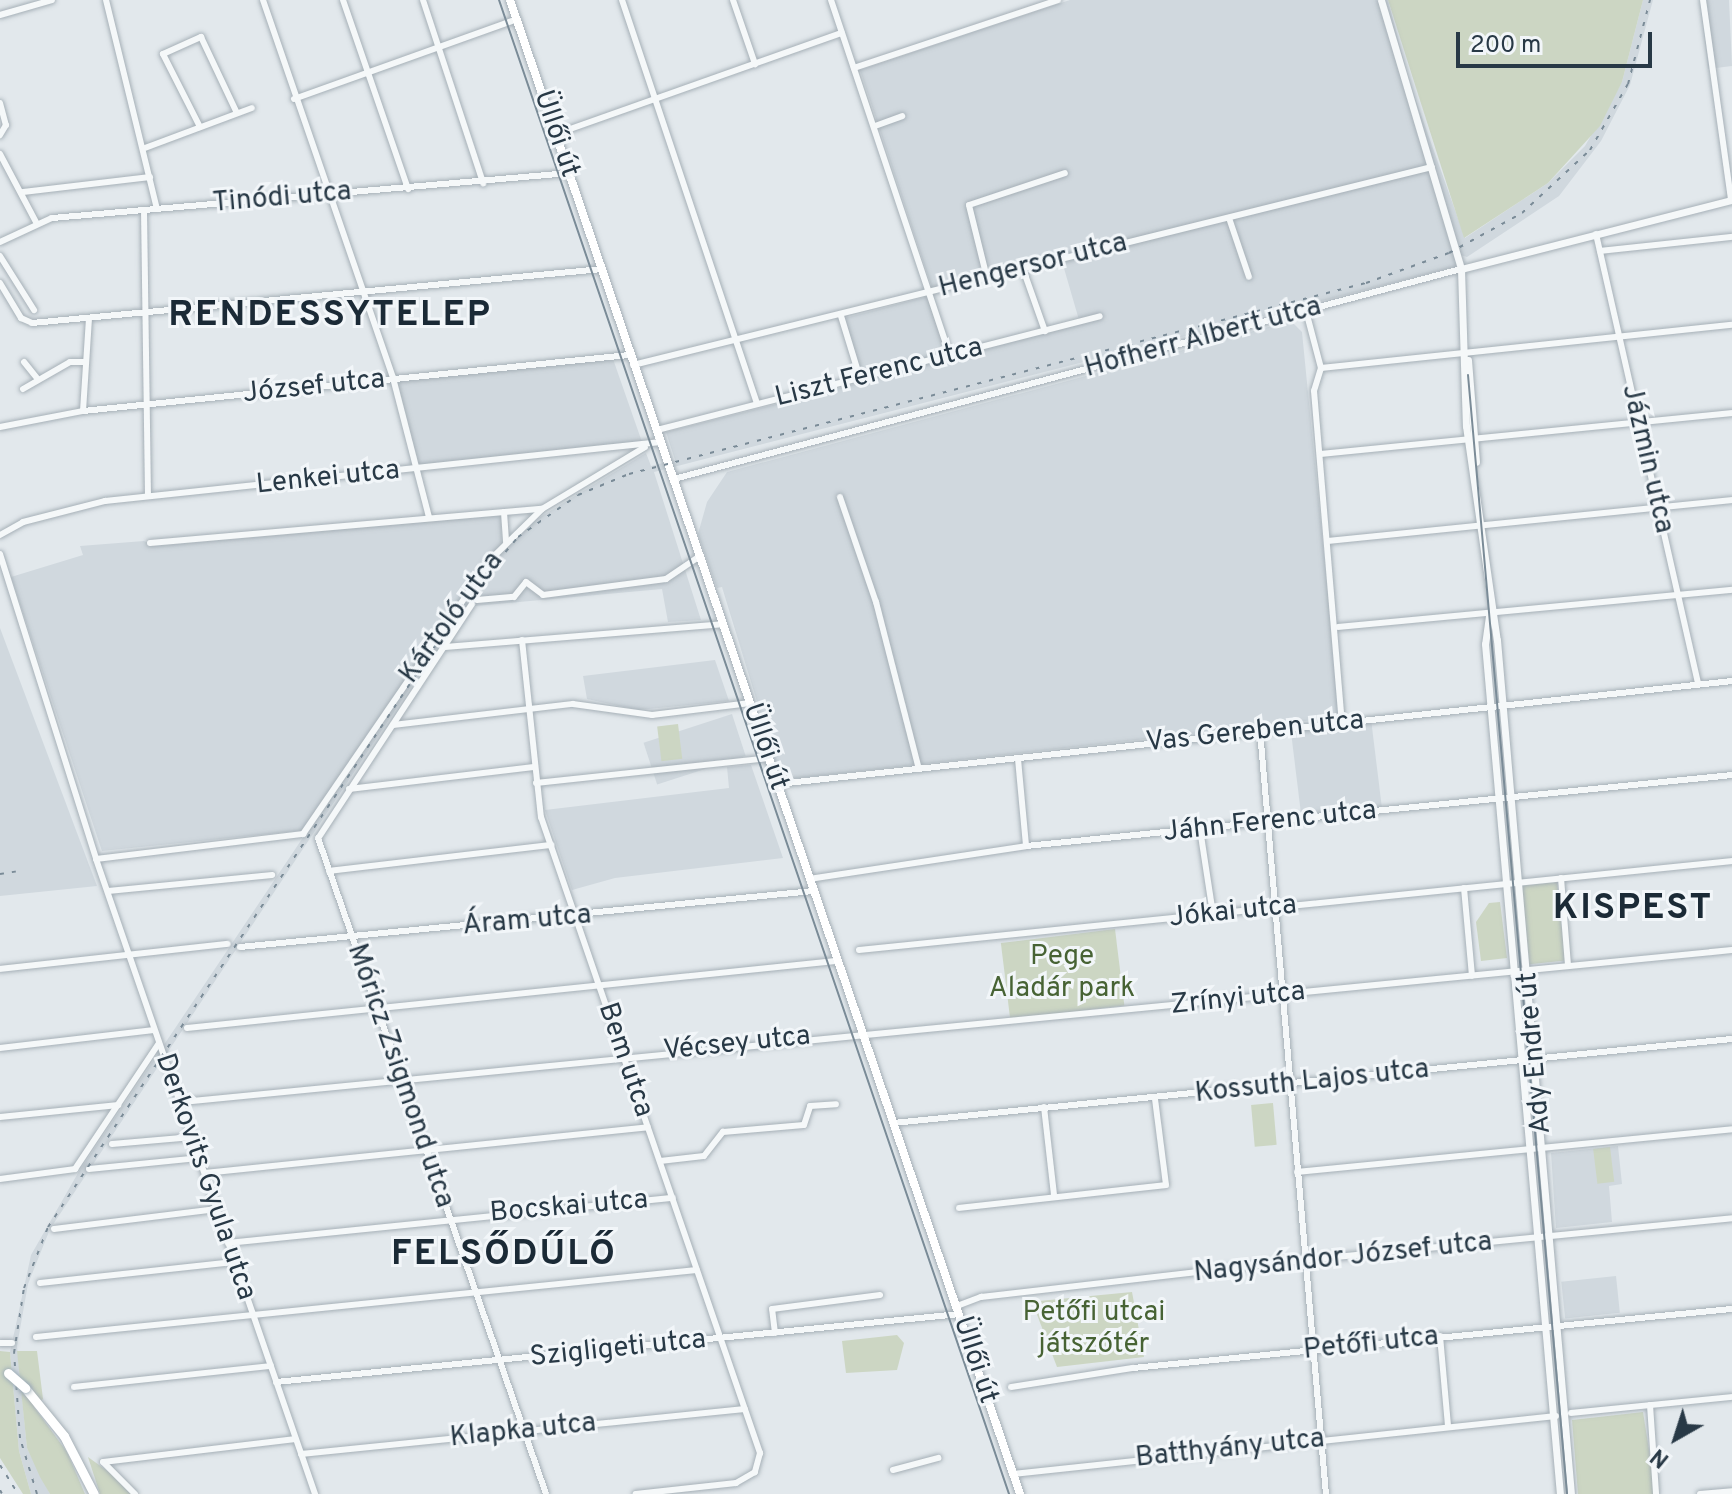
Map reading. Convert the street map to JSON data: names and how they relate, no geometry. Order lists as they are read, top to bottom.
{
  "streets": {
    "main road": ["Üllői út"],
    "street": [
      "Tinódi utca",
      "Hengersor utca",
      "Hofherr Albert utca",
      "Liszt Ferenc utca",
      "József utca",
      "Jázmin utca",
      "Lenkei utca",
      "Kártoló utca",
      "Vas Gereben utca",
      "Jáhn Ferenc utca",
      "Jókai utca",
      "Áram utca",
      "Zrínyi utca",
      "Vécsey utca",
      "Ady Endre út",
      "Bem utca",
      "Móricz Zsigmond utca",
      "Kossuth Lajos utca",
      "Derkovits Gyula utca",
      "Bocskai utca",
      "Nagysándor József utca",
      "Petőfi utca",
      "Szigligeti utca",
      "Klapka utca",
      "Batthyány utca"
    ]
  },
  "crossings": [
    ["Üllői út", "Tinódi utca"],
    ["Üllői út", "Hengersor utca"],
    ["Üllői út", "Hofherr Albert utca"],
    ["Üllői út", "Liszt Ferenc utca"],
    ["Üllői út", "József utca"],
    ["Üllői út", "Lenkei utca"],
    ["Üllői út", "Vas Gereben utca"],
    ["Üllői út", "Jáhn Ferenc utca"],
    ["Üllői út", "Áram utca"],
    ["Üllői út", "Zrínyi utca"],
    ["Üllői út", "Vécsey utca"],
    ["Üllői út", "Kossuth Lajos utca"],
    ["Üllői út", "Nagysándor József utca"],
    ["Üllői út", "Szigligeti utca"],
    ["Üllői út", "Batthyány utca"],
    ["Hengersor utca", "Ady Endre út"],
    ["Hofherr Albert utca", "Jázmin utca"],
    ["Hofherr Albert utca", "Ady Endre út"],
    ["Jázmin utca", "Vas Gereben utca"],
    ["Lenkei utca", "Kártoló utca"],
    ["Kártoló utca", "Derkovits Gyula utca"],
    ["Vas Gereben utca", "Ady Endre út"],
    ["Jáhn Ferenc utca", "Ady Endre út"],
    ["Jókai utca", "Ady Endre út"],
    ["Áram utca", "Bem utca"],
    ["Áram utca", "Móricz Zsigmond utca"],
    ["Zrínyi utca", "Vécsey utca"],
    ["Zrínyi utca", "Ady Endre út"],
    ["Vécsey utca", "Bem utca"],
    ["Vécsey utca", "Móricz Zsigmond utca"],
    ["Vécsey utca", "Derkovits Gyula utca"],
    ["Ady Endre út", "Kossuth Lajos utca"],
    ["Ady Endre út", "Nagysándor József utca"],
    ["Ady Endre út", "Petőfi utca"],
    ["Ady Endre út", "Batthyány utca"],
    ["Bem utca", "Bocskai utca"],
    ["Bem utca", "Szigligeti utca"],
    ["Bem utca", "Klapka utca"],
    ["Móricz Zsigmond utca", "Bocskai utca"],
    ["Móricz Zsigmond utca", "Szigligeti utca"],
    ["Móricz Zsigmond utca", "Klapka utca"],
    ["Derkovits Gyula utca", "Bocskai utca"],
    ["Derkovits Gyula utca", "Szigligeti utca"],
    ["Derkovits Gyula utca", "Klapka utca"],
    ["Nagysándor József utca", "Szigligeti utca"]
  ],
  "districts": ["RENDESSYTELEP", "KISPEST", "FELSŐDŰLŐ"],
  "parks": ["Pege Aladár park", "Petőfi utcai játszótér"],
  "scale_bar": "200 m",
  "north": "bottom left"
}
